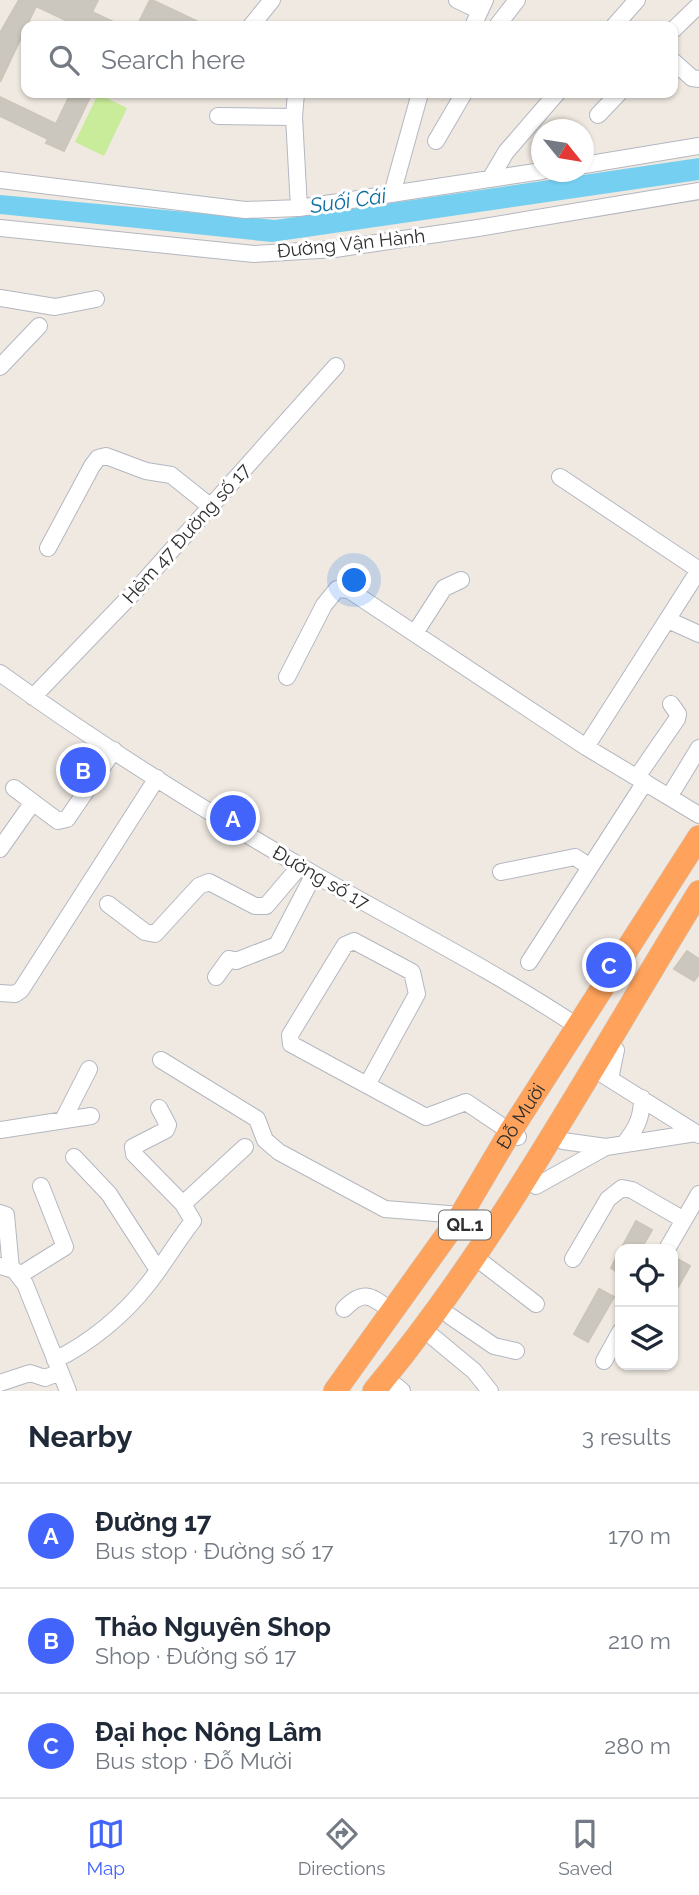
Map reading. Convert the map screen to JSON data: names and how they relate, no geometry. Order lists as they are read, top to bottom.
{
  "streets": {
    "highway": ["Đỗ Mười", "QL.1"],
    "street": ["Đường Vận Hành", "Hẻm 47 Đường số 17", "Đường số 17"]
  },
  "crossings": [
    ["Hẻm 47 Đường số 17", "Đường số 17"],
    ["Đường số 17", "Đỗ Mười"]
  ],
  "water": ["Suối Cái"],
  "north": "bottom right",
  "page": {
    "search": "Search here",
    "pins": ["B", "A", "C"],
    "heading": ["Nearby", "3 results"],
    "list": [
      {
        "mark": "A",
        "name": "Đường 17",
        "note": "Bus stop · Đường số 17",
        "value": "170 m"
      },
      {
        "mark": "B",
        "name": "Thảo Nguyên Shop",
        "note": "Shop · Đường số 17",
        "value": "210 m"
      },
      {
        "mark": "C",
        "name": "Đại học Nông Lâm",
        "note": "Bus stop · Đỗ Mười",
        "value": "280 m"
      }
    ],
    "nav": ["Map", "Directions", "Saved"]
  }
}
